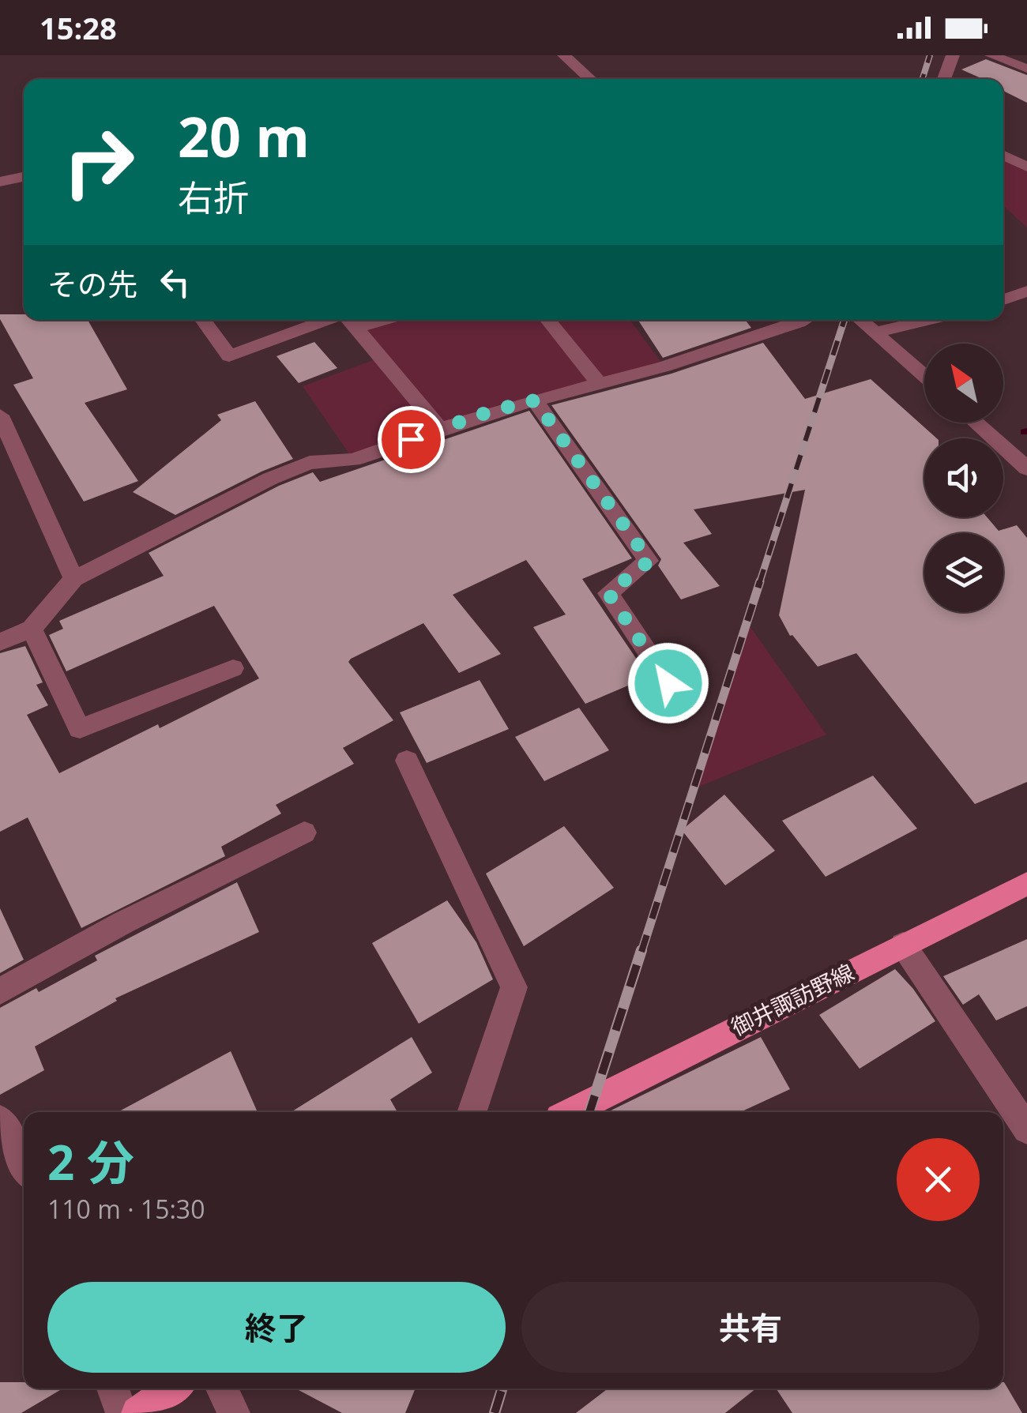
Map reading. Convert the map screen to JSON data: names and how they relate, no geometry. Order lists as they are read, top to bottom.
{
  "streets": {
    "main road": ["御井諏訪野線"]
  },
  "north": "top left",
  "page": {
    "status": "15:28",
    "turn": ["20 m", "右折"],
    "then": "その先",
    "heading": ["2 分", "110 m · 15:30"],
    "buttons": ["終了", "共有"]
  }
}
